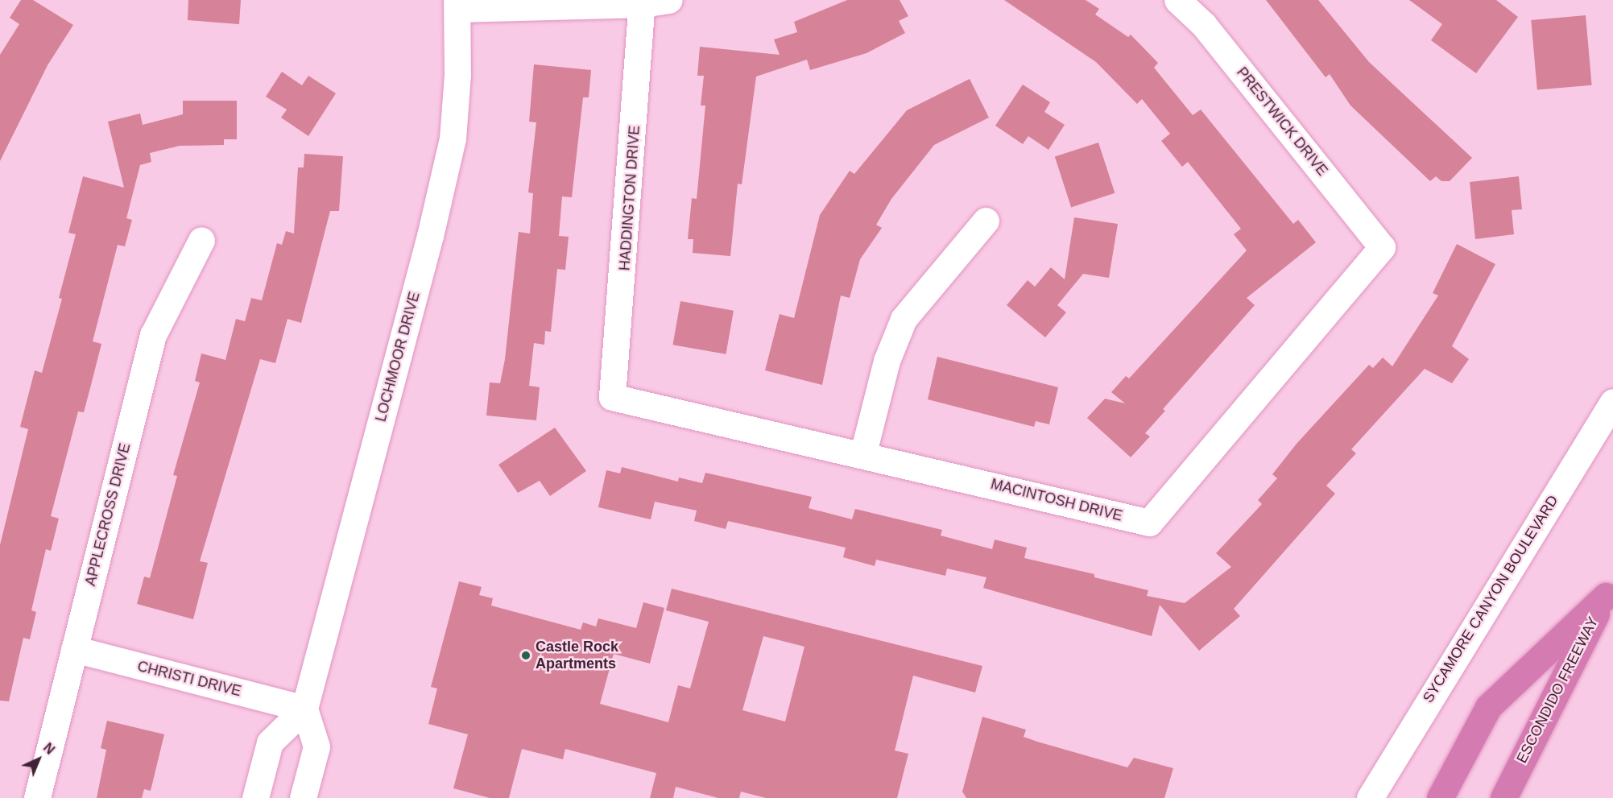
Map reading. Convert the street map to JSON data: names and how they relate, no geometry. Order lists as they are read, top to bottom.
{
  "streets": {
    "highway": ["ESCONDIDO FREEWAY"],
    "street": [
      "PRESTWICK DRIVE",
      "HADDINGTON DRIVE",
      "LOCHMOOR DRIVE",
      "MACINTOSH DRIVE",
      "APPLECROSS DRIVE",
      "SYCAMORE CANYON BOULEVARD",
      "CHRISTI DRIVE"
    ]
  },
  "crossings": [
    ["PRESTWICK DRIVE", "MACINTOSH DRIVE"],
    ["HADDINGTON DRIVE", "MACINTOSH DRIVE"],
    ["LOCHMOOR DRIVE", "CHRISTI DRIVE"],
    ["APPLECROSS DRIVE", "CHRISTI DRIVE"]
  ],
  "places": ["Castle Rock Apartments"],
  "north": "top right"
}
